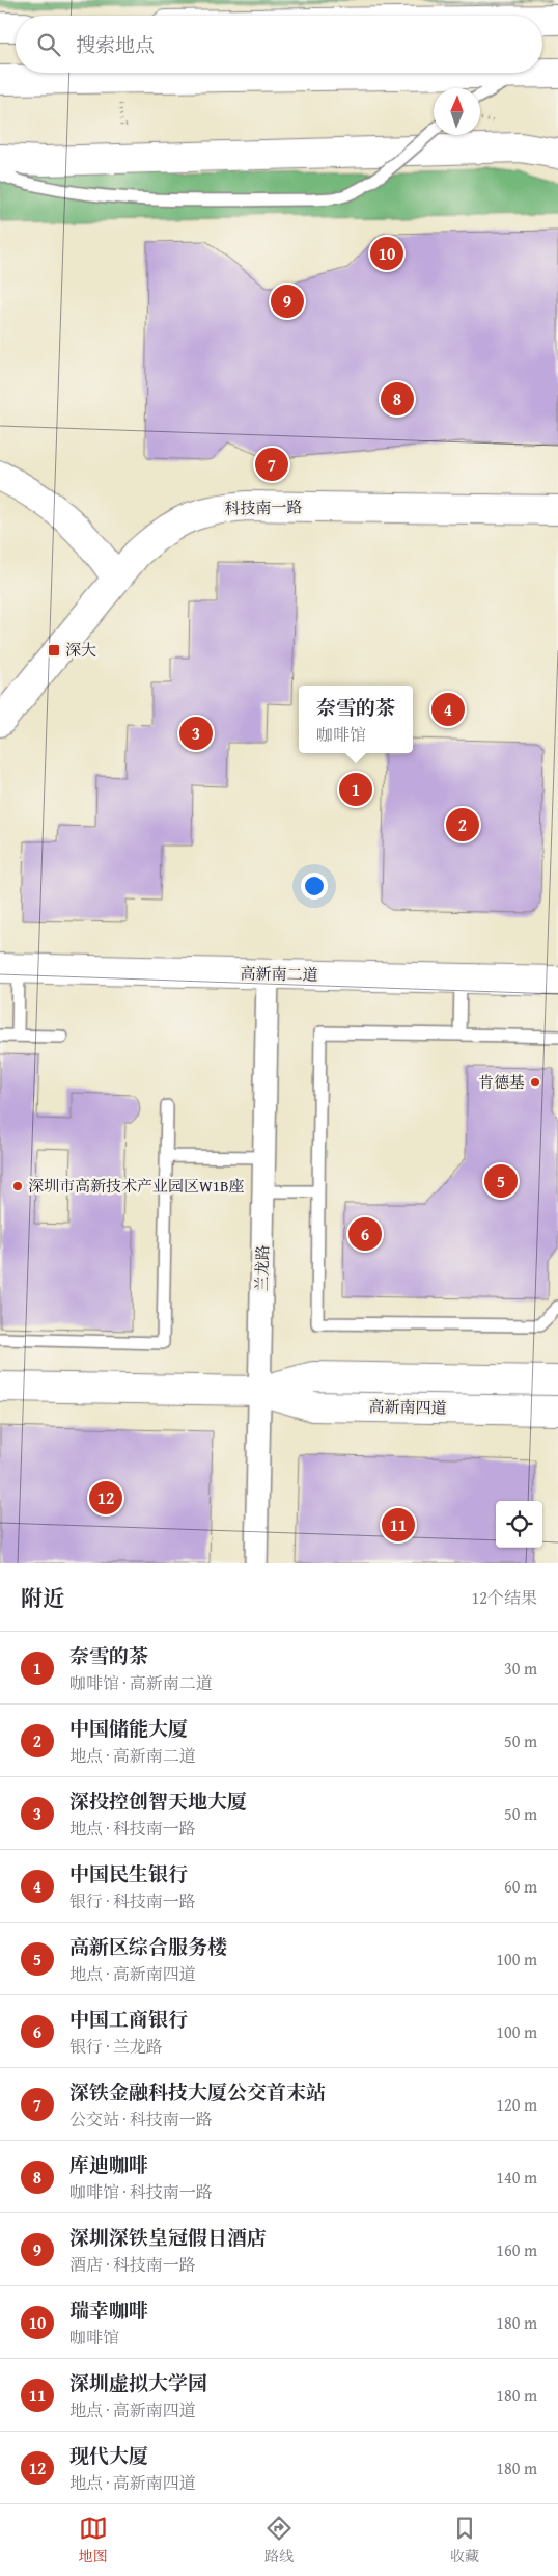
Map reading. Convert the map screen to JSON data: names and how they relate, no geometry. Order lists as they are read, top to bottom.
{
  "streets": {
    "street": [
      "科技南一路",
      "高新南二道",
      "兰龙路",
      "高新南四道"
    ]
  },
  "crossings": [
    ["高新南二道", "兰龙路"],
    ["兰龙路", "高新南四道"]
  ],
  "places": {
    "transit": ["深大"],
    "other": ["肯德基", "深圳市高新技术产业园区W1B座"]
  },
  "north": "top",
  "page": {
    "search": "搜索地点",
    "pins": [
      "10",
      "9",
      "8",
      "7",
      "4",
      "3",
      "1",
      "2",
      "5",
      "6",
      "12",
      "11"
    ],
    "popup": ["奈雪的茶", "咖啡馆"],
    "heading": ["附近", "12个结果"],
    "list": [
      {
        "mark": "1",
        "name": "奈雪的茶",
        "note": "咖啡馆 · 高新南二道",
        "value": "30 m"
      },
      {
        "mark": "2",
        "name": "中国储能大厦",
        "note": "地点 · 高新南二道",
        "value": "50 m"
      },
      {
        "mark": "3",
        "name": "深投控创智天地大厦",
        "note": "地点 · 科技南一路",
        "value": "50 m"
      },
      {
        "mark": "4",
        "name": "中国民生银行",
        "note": "银行 · 科技南一路",
        "value": "60 m"
      },
      {
        "mark": "5",
        "name": "高新区综合服务楼",
        "note": "地点 · 高新南四道",
        "value": "100 m"
      },
      {
        "mark": "6",
        "name": "中国工商银行",
        "note": "银行 · 兰龙路",
        "value": "100 m"
      },
      {
        "mark": "7",
        "name": "深铁金融科技大厦公交首末站",
        "note": "公交站 · 科技南一路",
        "value": "120 m"
      },
      {
        "mark": "8",
        "name": "库迪咖啡",
        "note": "咖啡馆 · 科技南一路",
        "value": "140 m"
      },
      {
        "mark": "9",
        "name": "深圳深铁皇冠假日酒店",
        "note": "酒店 · 科技南一路",
        "value": "160 m"
      },
      {
        "mark": "10",
        "name": "瑞幸咖啡",
        "note": "咖啡馆",
        "value": "180 m"
      },
      {
        "mark": "11",
        "name": "深圳虚拟大学园",
        "note": "地点 · 高新南四道",
        "value": "180 m"
      },
      {
        "mark": "12",
        "name": "现代大厦",
        "note": "地点 · 高新南四道",
        "value": "180 m"
      }
    ],
    "nav": ["地图", "路线", "收藏"]
  }
}
